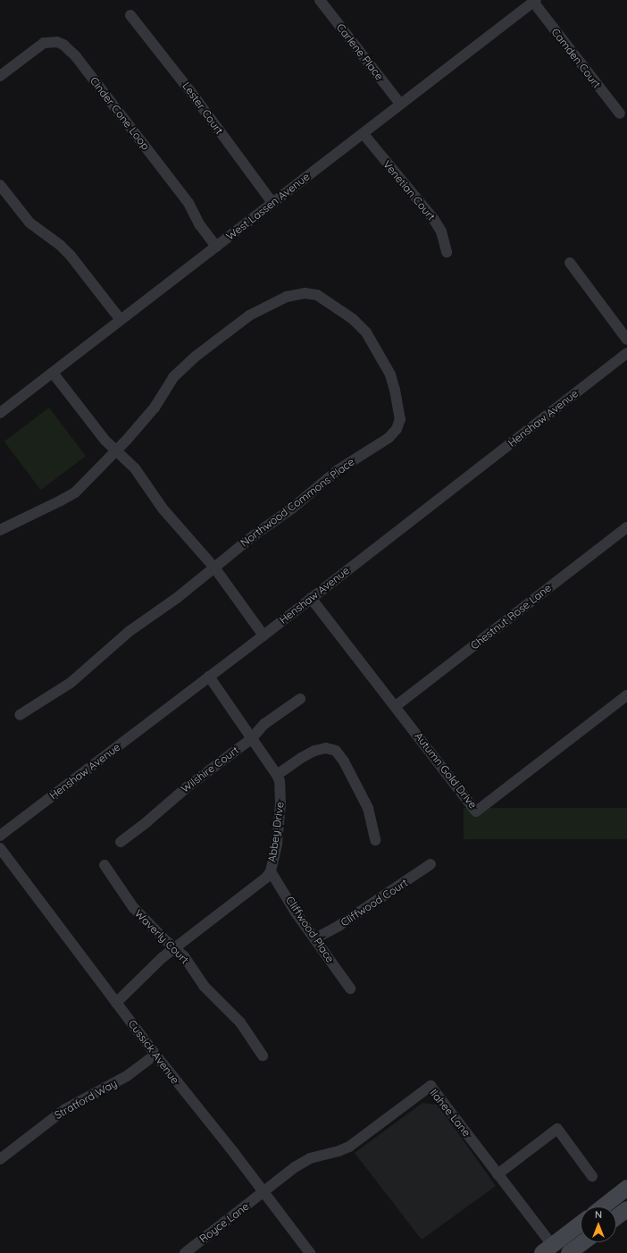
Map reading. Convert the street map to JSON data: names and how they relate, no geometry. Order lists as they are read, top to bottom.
{
  "streets": {
    "street": [
      "Carlene Place",
      "Camden Court",
      "Lester Court",
      "Cinder Cone Loop",
      "Venetian Court",
      "West Lassen Avenue",
      "Henshaw Avenue",
      "Northwood Commons Place",
      "Chestnut Rose Lane",
      "Wilshire Court",
      "Autumn Gold Drive",
      "Abbey Drive",
      "Cliffwood Court",
      "Cliffwood Place",
      "Waverly Court",
      "Cussick Avenue",
      "Stratford Way",
      "Ilahee Lane",
      "Royce Lane"
    ]
  },
  "crossings": [
    ["Carlene Place", "West Lassen Avenue"],
    ["Camden Court", "West Lassen Avenue"],
    ["Lester Court", "West Lassen Avenue"],
    ["Cinder Cone Loop", "West Lassen Avenue"],
    ["Venetian Court", "West Lassen Avenue"],
    ["Henshaw Avenue", "Autumn Gold Drive"],
    ["Henshaw Avenue", "Abbey Drive"],
    ["Chestnut Rose Lane", "Autumn Gold Drive"],
    ["Wilshire Court", "Abbey Drive"],
    ["Abbey Drive", "Cliffwood Place"],
    ["Abbey Drive", "Waverly Court"],
    ["Abbey Drive", "Cussick Avenue"],
    ["Cliffwood Court", "Cliffwood Place"],
    ["Cussick Avenue", "Stratford Way"],
    ["Cussick Avenue", "Ilahee Lane"],
    ["Cussick Avenue", "Royce Lane"],
    ["Ilahee Lane", "Royce Lane"]
  ],
  "north": "top"
}
